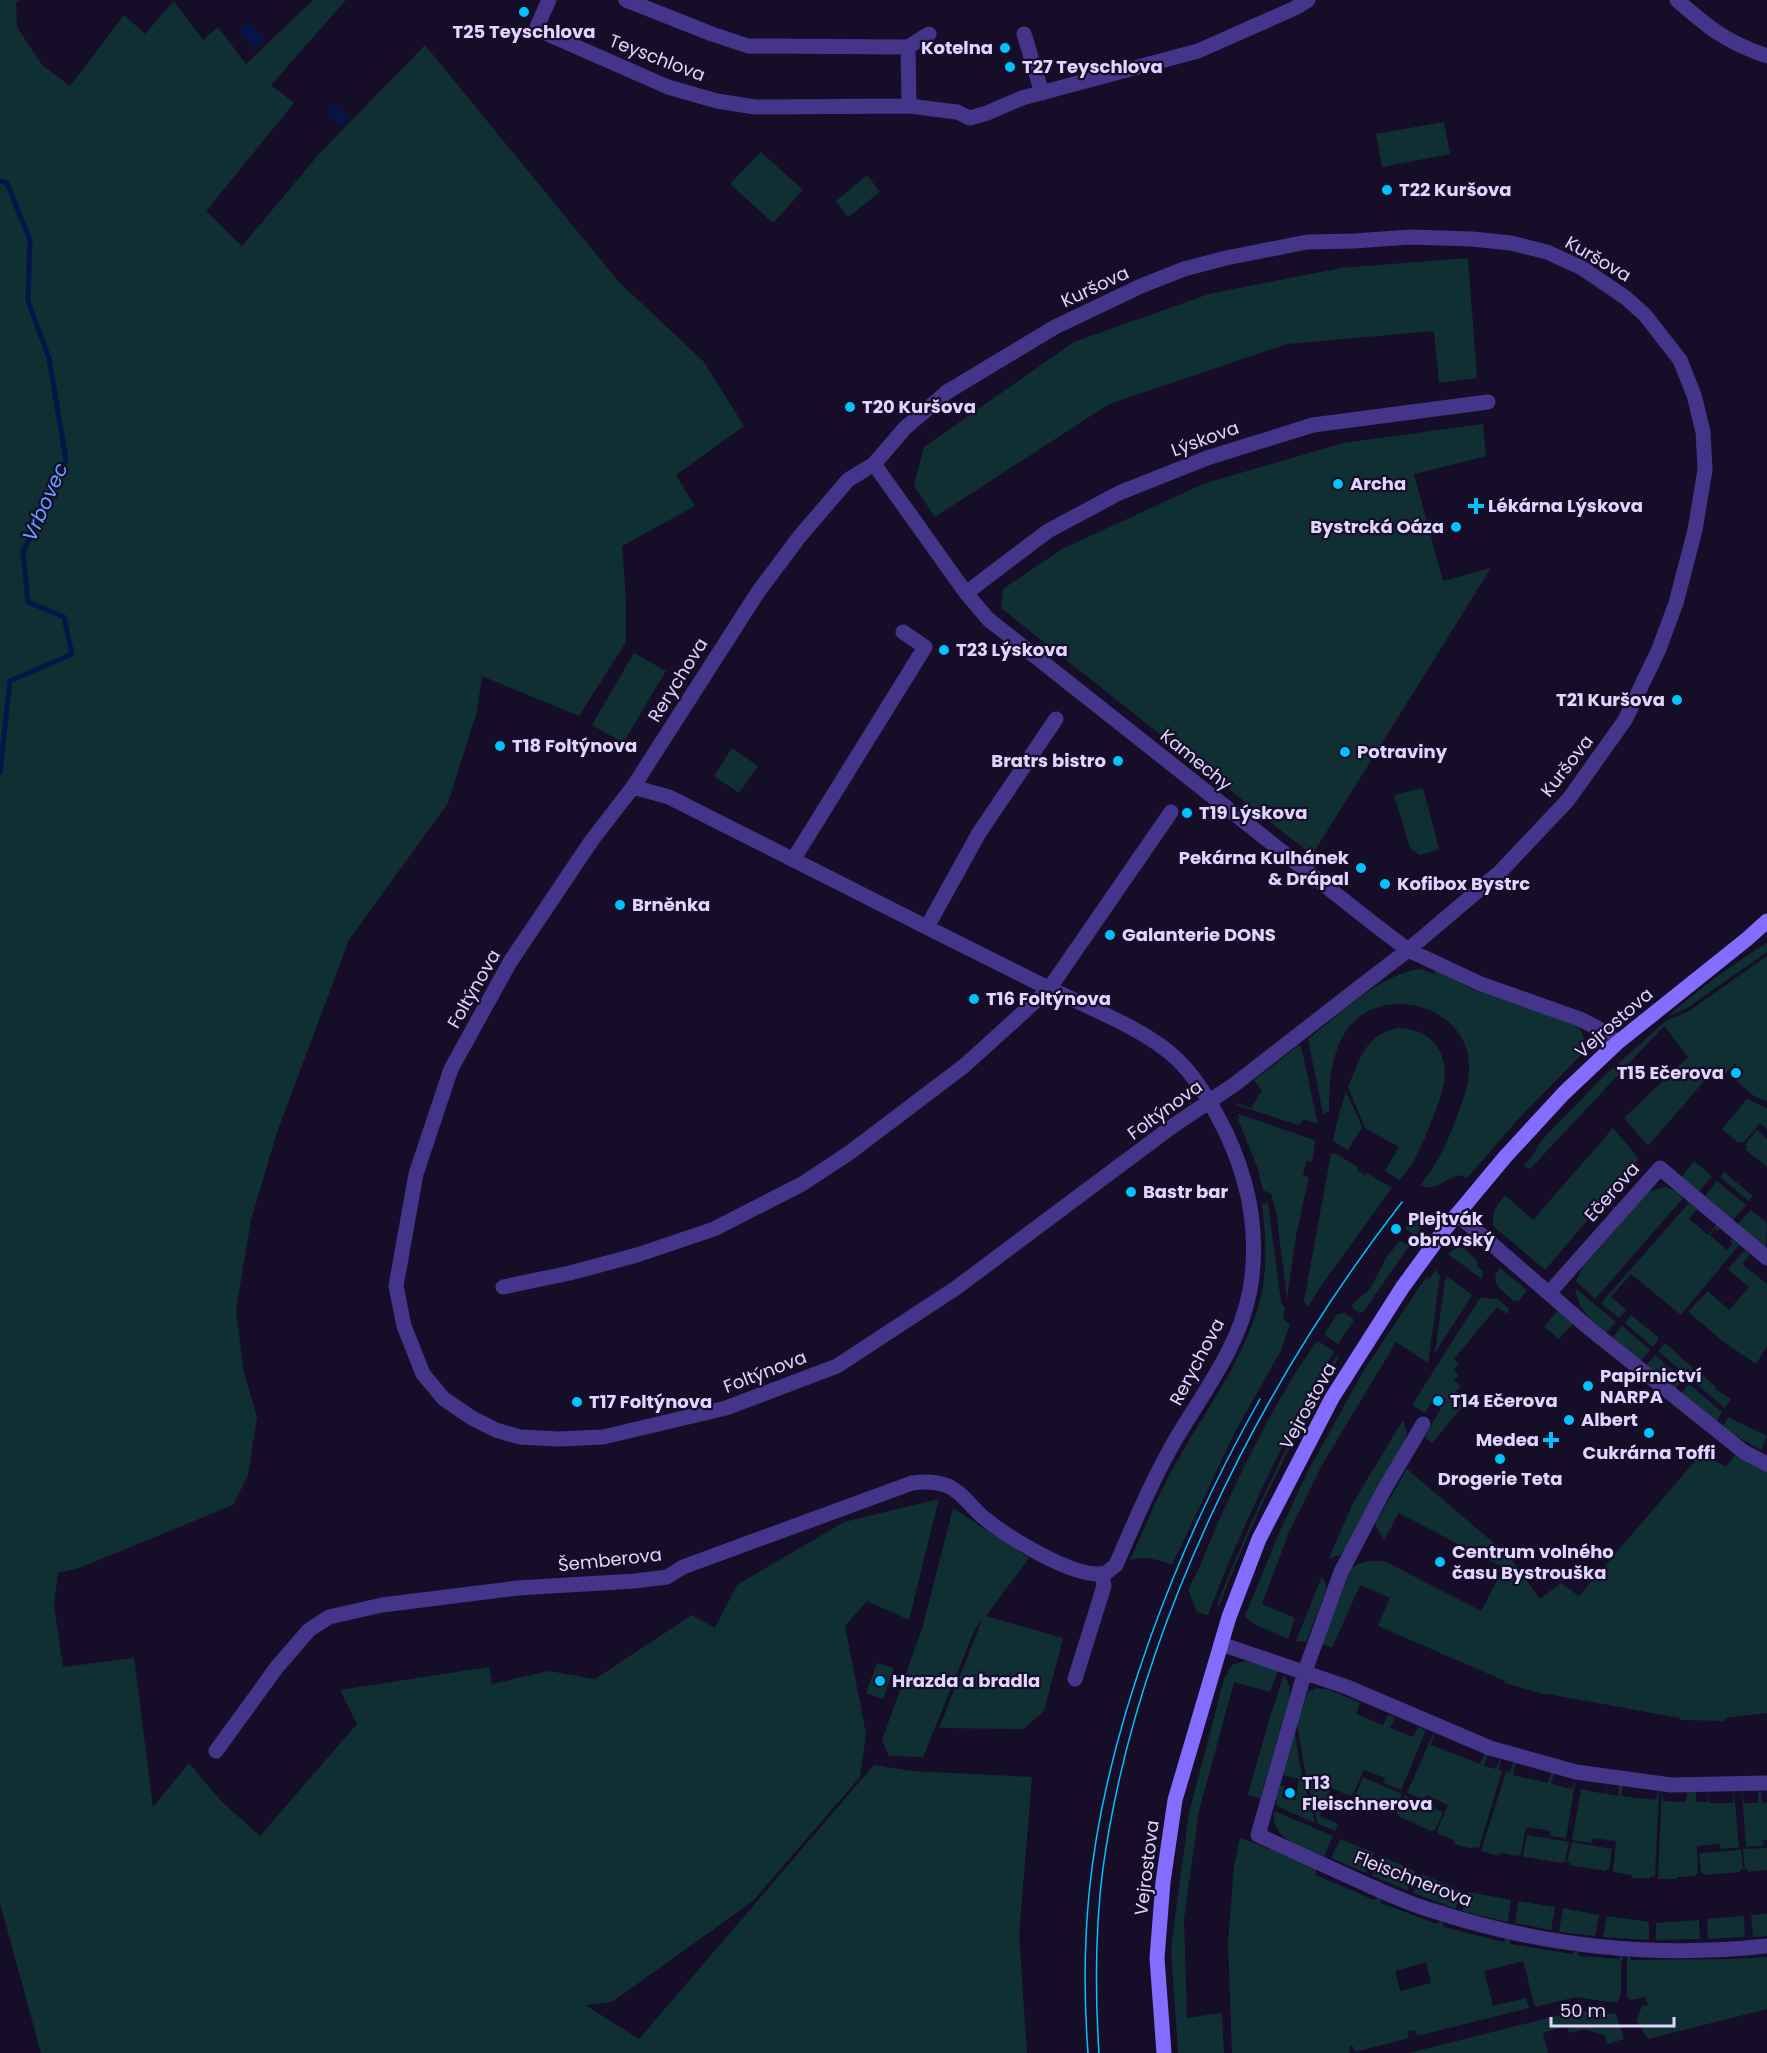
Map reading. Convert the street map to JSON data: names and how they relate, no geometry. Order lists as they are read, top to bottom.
{
  "streets": {
    "street": [
      "Teyschlova",
      "Kuršova",
      "Lýskova",
      "Rerychova",
      "Kamechy",
      "Foltýnova",
      "Vejrostova",
      "Ečerova",
      "Šemberova",
      "Fleischnerova"
    ]
  },
  "crossings": [
    ["Kuršova", "Rerychova"],
    ["Kuršova", "Kamechy"],
    ["Kuršova", "Foltýnova"],
    ["Lýskova", "Kamechy"],
    ["Rerychova", "Kamechy"],
    ["Rerychova", "Foltýnova"],
    ["Rerychova", "Šemberova"],
    ["Kamechy", "Foltýnova"],
    ["Kamechy", "Vejrostova"]
  ],
  "water": ["Vrbovec"],
  "places": {
    "other": [
      "T25 Teyschlova",
      "Kotelna",
      "T27 Teyschlova",
      "T22 Kuršova",
      "T20 Kuršova",
      "Archa",
      "Bystrcká Oáza",
      "T23 Lýskova",
      "T21 Kuršova",
      "T18 Foltýnova",
      "Potraviny",
      "Bratrs bistro",
      "T19 Lýskova",
      "Pekárna Kulhánek & Drápal",
      "Kofibox Bystrc",
      "Brněnka",
      "Galanterie DONS",
      "T16 Foltýnova",
      "T15 Ečerova",
      "Bastr bar",
      "Plejtvák obrovský",
      "Papírnictví NARPA",
      "T14 Ečerova",
      "T17 Foltýnova",
      "Albert",
      "Cukrárna Toffi",
      "Drogerie Teta",
      "Centrum volného času Bystrouška",
      "Hrazda a bradla",
      "T13 Fleischnerova"
    ],
    "health": ["Lékárna Lýskova", "Medea"]
  },
  "scale_bar": "50 m"
}
